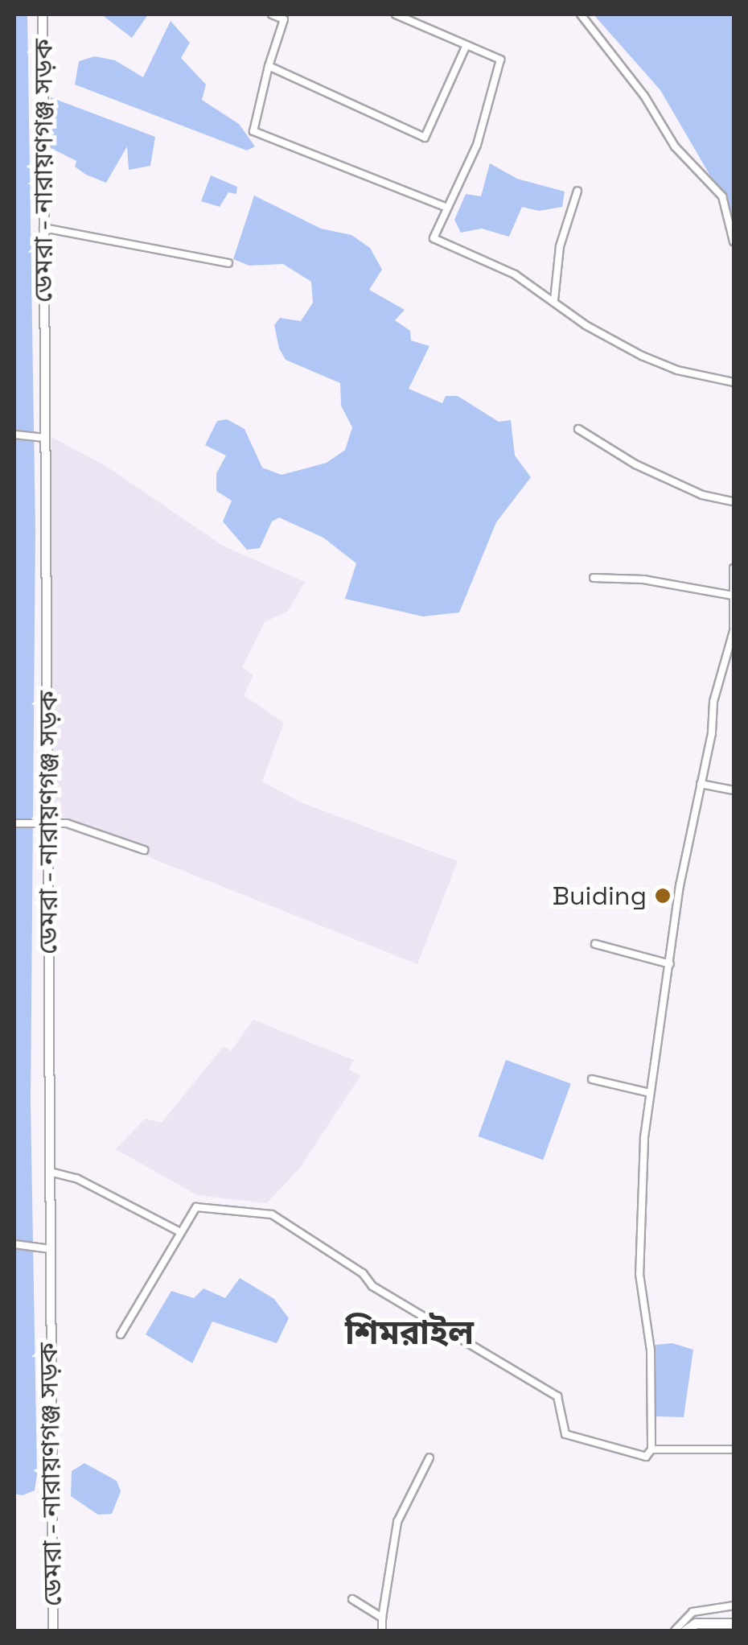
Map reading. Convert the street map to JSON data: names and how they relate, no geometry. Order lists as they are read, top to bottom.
{
  "streets": {
    "main road": ["ডেমরা - নারায়ণগঞ্জ সড়ক"]
  },
  "districts": ["শিমরাইল"],
  "places": ["Buiding"]
}
